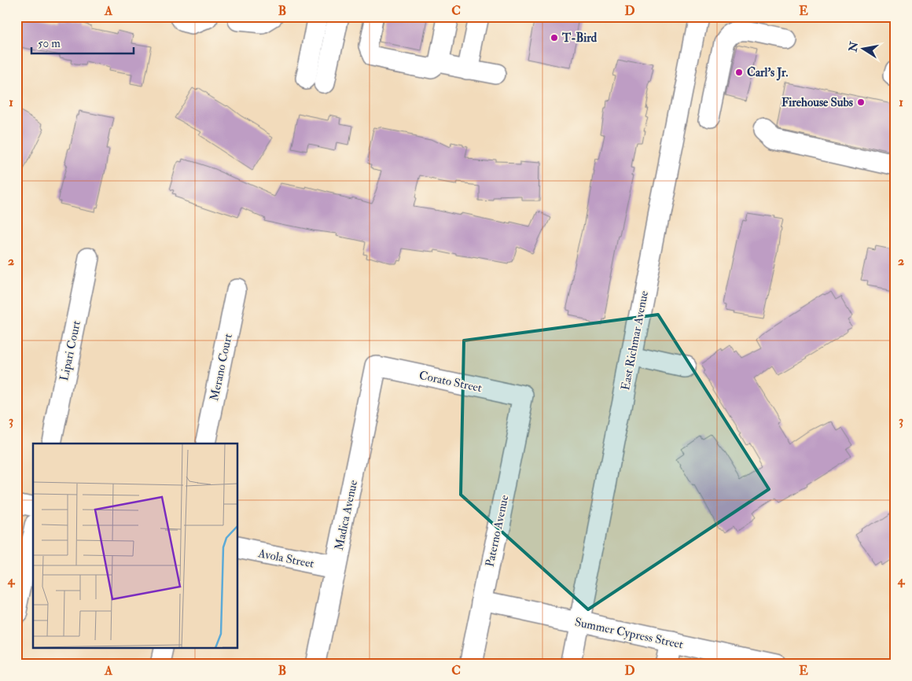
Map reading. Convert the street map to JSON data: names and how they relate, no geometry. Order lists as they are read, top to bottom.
{
  "streets": {
    "street": [
      "East Richmar Avenue",
      "Lipari Court",
      "Merano Court",
      "Corato Street",
      "Madica Avenue",
      "Paterno Avenue",
      "Avola Street",
      "Summer Cypress Street"
    ]
  },
  "crossings": [
    ["East Richmar Avenue", "Summer Cypress Street"],
    ["Corato Street", "Madica Avenue"],
    ["Corato Street", "Paterno Avenue"],
    ["Madica Avenue", "Avola Street"],
    ["Paterno Avenue", "Summer Cypress Street"]
  ],
  "places": ["T-Bird", "Carl's Jr.", "Firehouse Subs"],
  "scale_bar": "50 m",
  "north": "left",
  "grid": {
    "columns": [
      "A",
      "B",
      "C",
      "D",
      "E"
    ],
    "rows": [
      "1",
      "2",
      "3",
      "4"
    ]
  }
}
